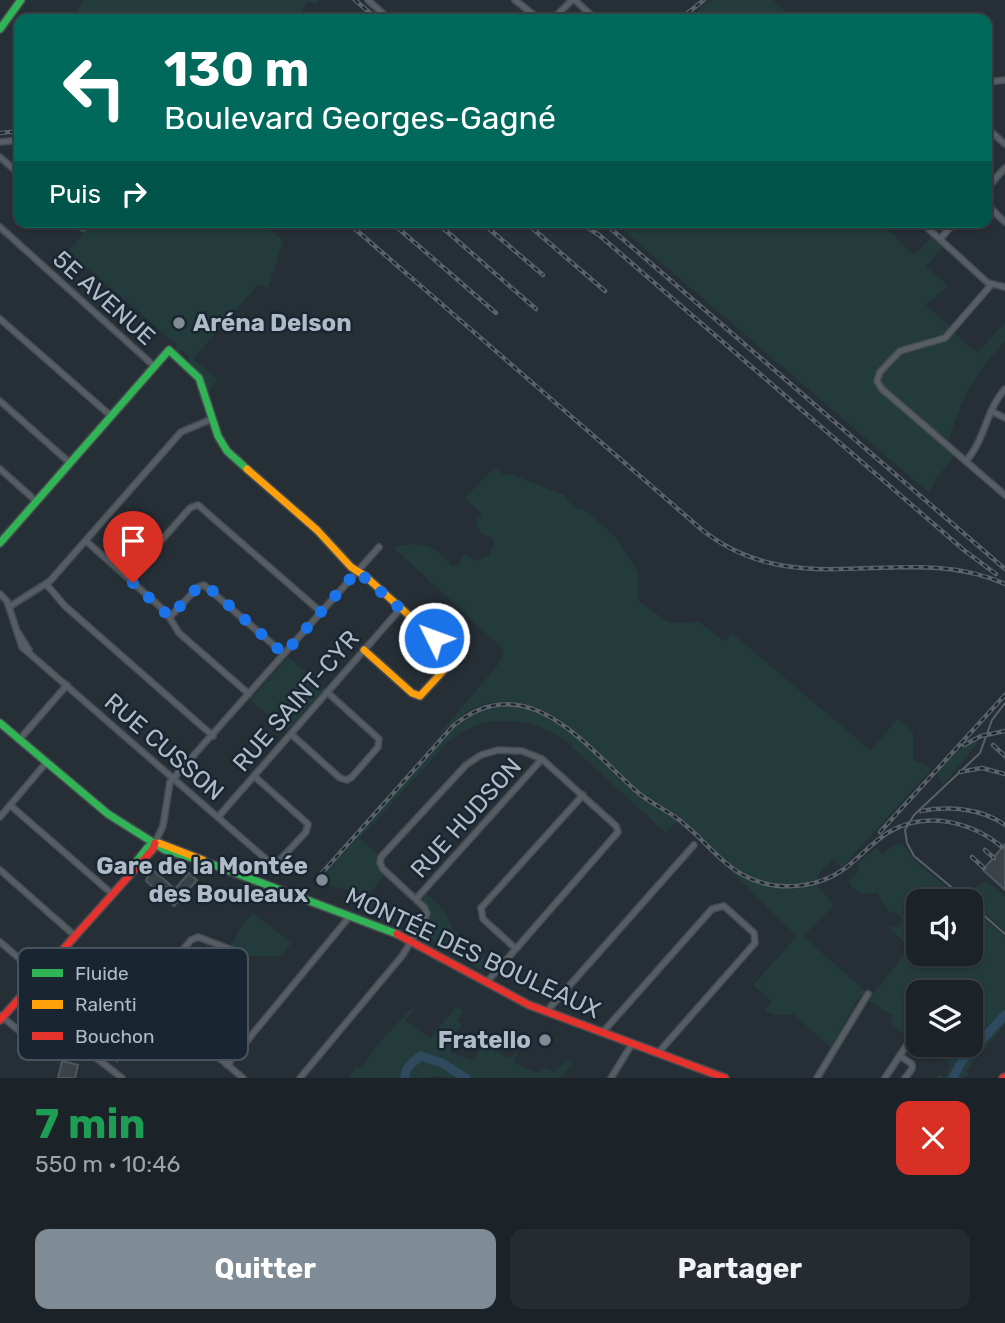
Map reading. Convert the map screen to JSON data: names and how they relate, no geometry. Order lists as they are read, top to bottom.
{
  "streets": {
    "street": [
      "5E AVENUE",
      "RUE SAINT-CYR",
      "RUE CUSSON",
      "RUE HUDSON",
      "MONTÉE DES BOULEAUX"
    ]
  },
  "crossings": [
    ["RUE SAINT-CYR", "RUE CUSSON"]
  ],
  "places": ["Aréna Delson", "Gare de la Montée des Bouleaux", "Fratello"],
  "legend": ["Fluide", "Ralenti", "Bouchon"],
  "page": {
    "turn": ["130 m", "Boulevard Georges-Gagné"],
    "then": "Puis",
    "heading": ["7 min", "550 m · 10:46"],
    "buttons": ["Quitter", "Partager"]
  }
}
